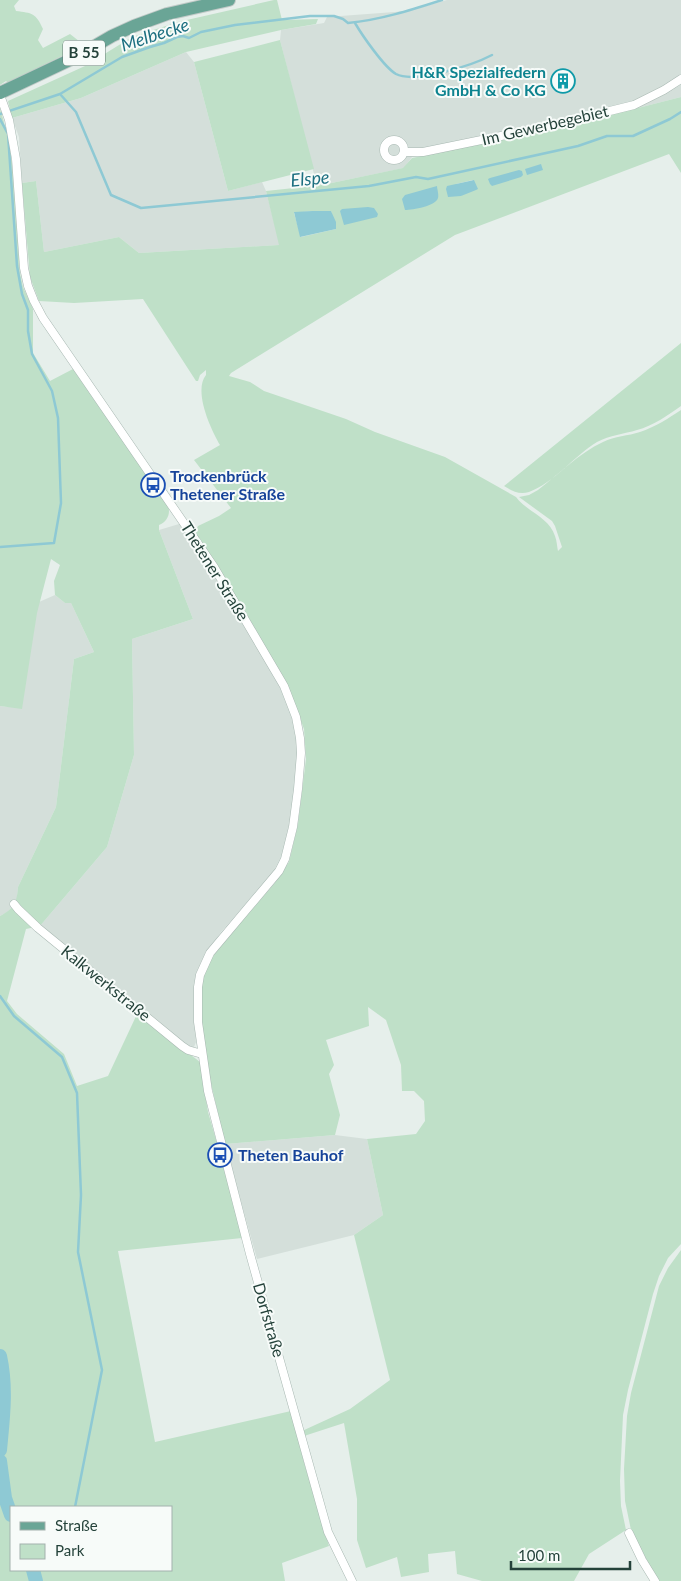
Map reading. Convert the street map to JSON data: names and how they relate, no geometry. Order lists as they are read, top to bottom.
{
  "streets": {
    "main road": ["B 55"],
    "street": [
      "Im Gewerbegebiet",
      "Thetener Straße",
      "Kalkwerkstraße",
      "Dorfstraße"
    ]
  },
  "crossings": [
    ["B 55", "Thetener Straße"],
    ["Thetener Straße", "Kalkwerkstraße"],
    ["Thetener Straße", "Dorfstraße"],
    ["Kalkwerkstraße", "Dorfstraße"]
  ],
  "water": ["Melbecke", "Elspe"],
  "places": {
    "building": ["H&R Spezialfedern GmbH & Co KG"],
    "bus stop": ["Trockenbrück Thetener Straße", "Theten Bauhof"]
  },
  "legend": ["Straße", "Park"],
  "scale_bar": "100 m"
}
